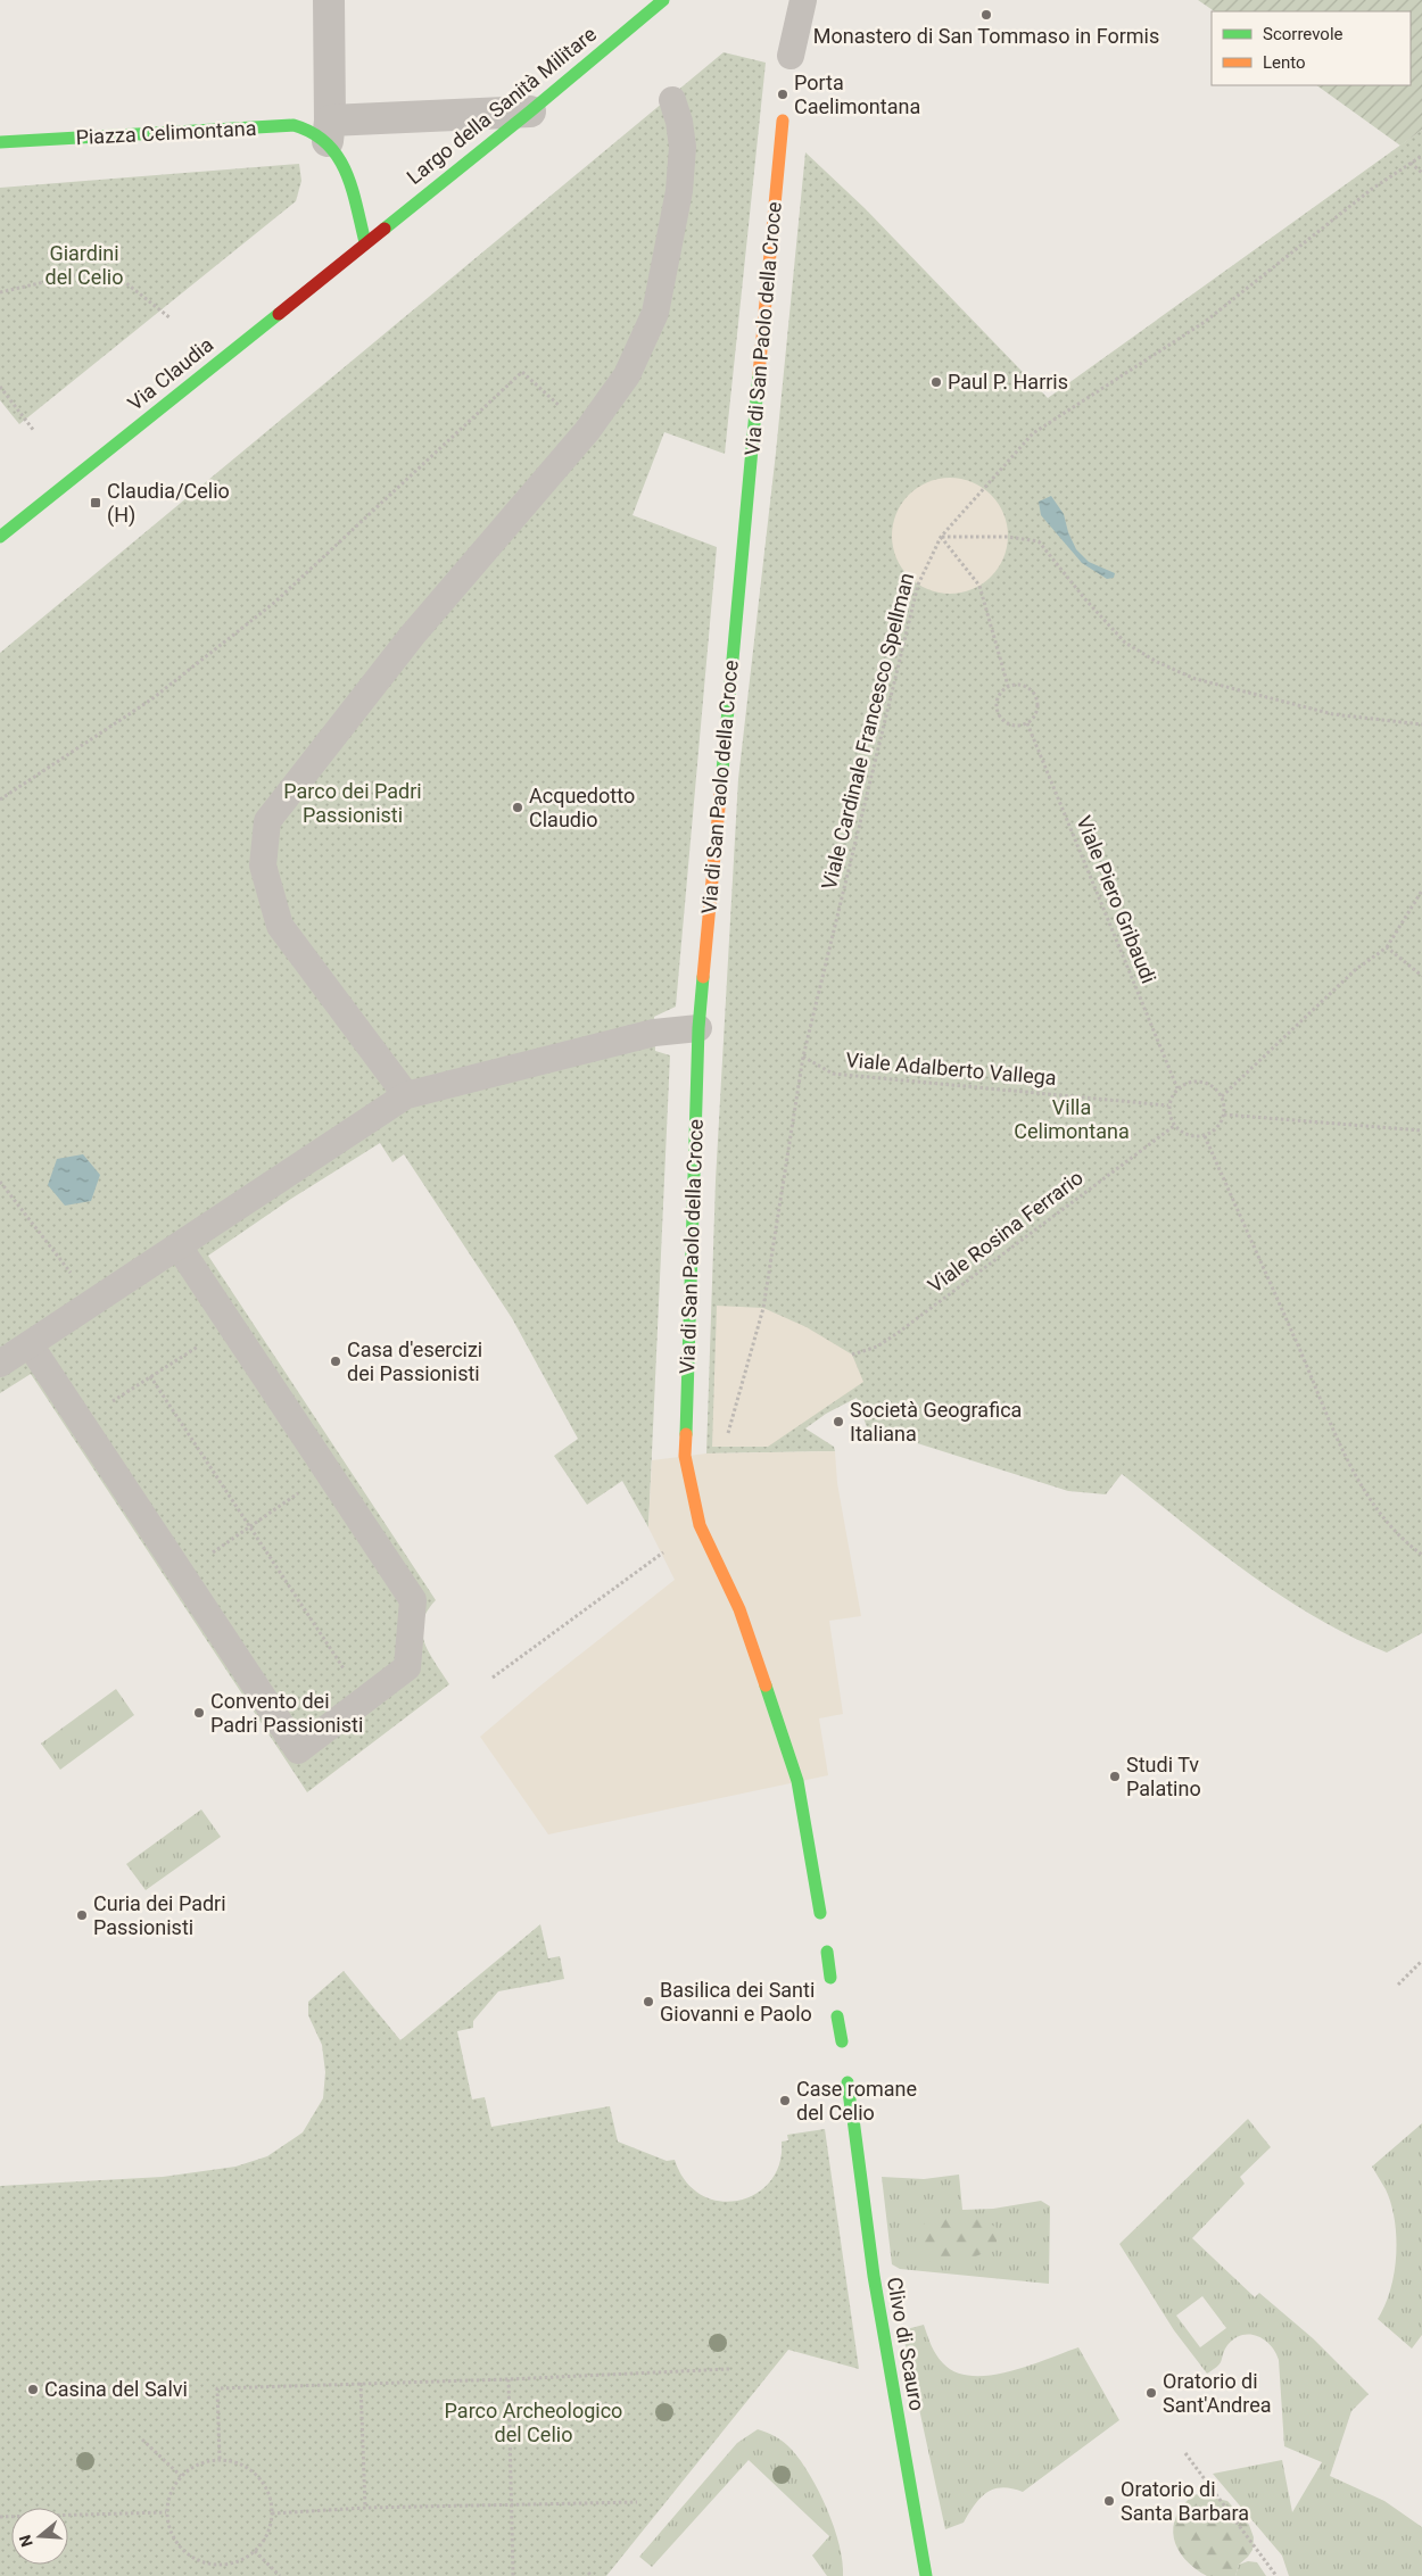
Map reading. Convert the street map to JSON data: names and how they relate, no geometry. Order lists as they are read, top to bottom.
{
  "streets": {
    "street": [
      "Largo della Sanità Militare",
      "Piazza Celimontana",
      "Via di San Paolo della Croce",
      "Via Claudia",
      "Clivo di Scauro"
    ],
    "path": [
      "Viale Cardinale Francesco Spellman",
      "Viale Piero Gribaudi",
      "Viale Adalberto Vallega",
      "Viale Rosina Ferrario"
    ]
  },
  "crossings": [
    ["Largo della Sanità Militare", "Piazza Celimontana"],
    ["Largo della Sanità Militare", "Via Claudia"],
    ["Piazza Celimontana", "Via Claudia"],
    ["Via di San Paolo della Croce", "Clivo di Scauro"],
    ["Viale Cardinale Francesco Spellman", "Viale Adalberto Vallega"],
    ["Viale Piero Gribaudi", "Viale Adalberto Vallega"],
    ["Viale Piero Gribaudi", "Viale Rosina Ferrario"],
    ["Viale Adalberto Vallega", "Viale Rosina Ferrario"]
  ],
  "parks": [
    "Giardini del Celio",
    "Parco dei Padri Passionisti",
    "Villa Celimontana",
    "Parco Archeologico del Celio"
  ],
  "places": {
    "other": [
      "Monastero di San Tommaso in Formis",
      "Porta Caelimontana",
      "Paul P. Harris",
      "Acquedotto Claudio",
      "Casa d'esercizi dei Passionisti",
      "Società Geografica Italiana",
      "Convento dei Padri Passionisti",
      "Studi Tv Palatino",
      "Curia dei Padri Passionisti",
      "Basilica dei Santi Giovanni e Paolo",
      "Case romane del Celio",
      "Casina del Salvi",
      "Oratorio di Sant'Andrea",
      "Oratorio di Santa Barbara"
    ],
    "transit": ["Claudia/Celio (H)"]
  },
  "legend": ["Scorrevole", "Lento"],
  "north": "left"
}
